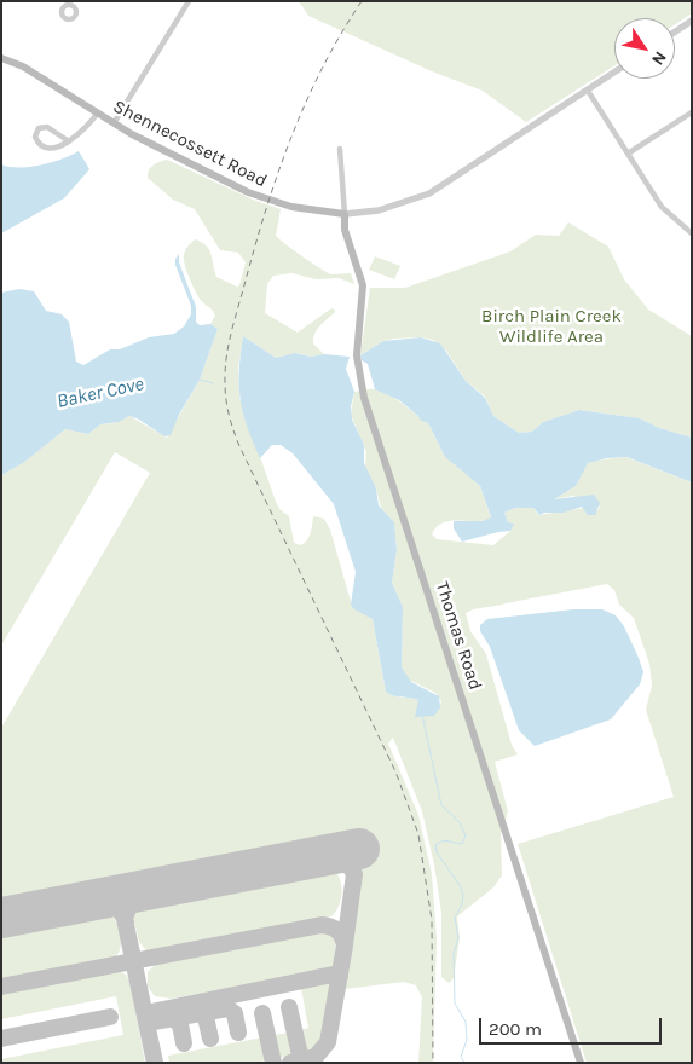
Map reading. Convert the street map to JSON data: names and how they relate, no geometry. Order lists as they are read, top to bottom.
{
  "streets": {
    "main road": ["Shennecossett Road", "Thomas Road"]
  },
  "crossings": [
    ["Shennecossett Road", "Thomas Road"]
  ],
  "water": ["Baker Cove"],
  "parks": ["Birch Plain Creek Wildlife Area"],
  "scale_bar": "200 m",
  "north": "bottom right"
}
